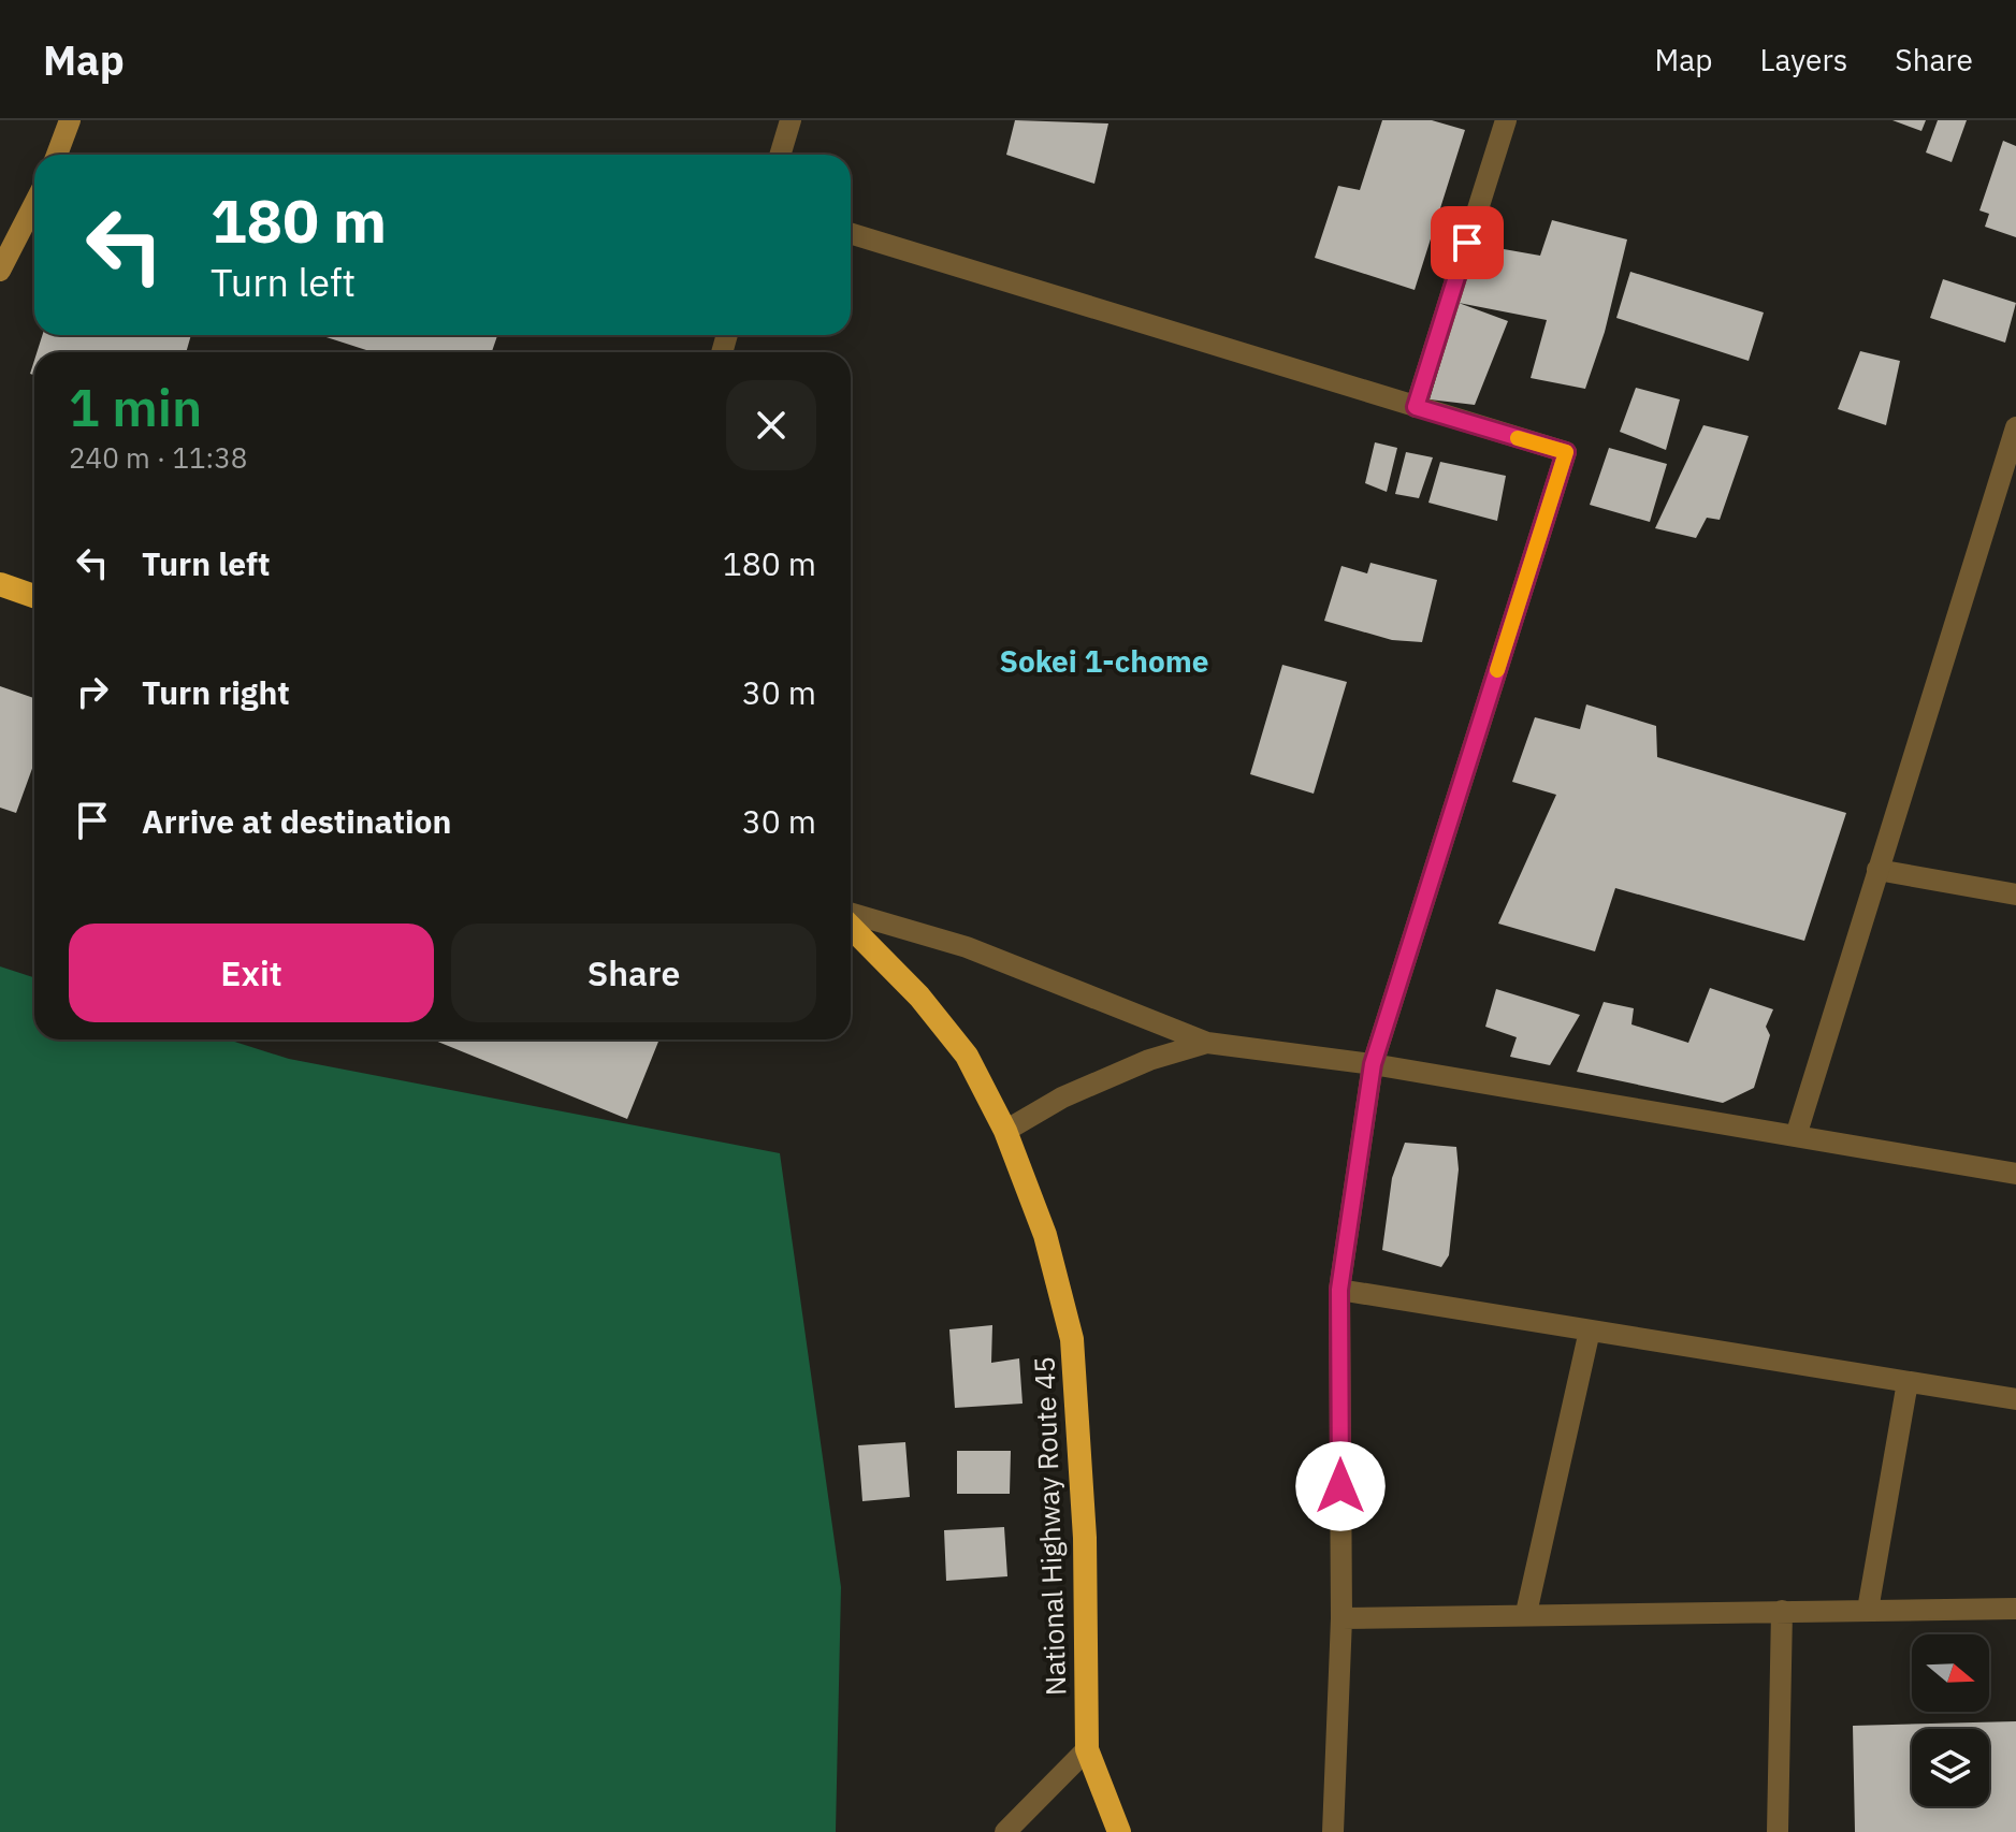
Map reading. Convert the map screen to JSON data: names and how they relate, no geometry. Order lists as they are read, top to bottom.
{
  "streets": {
    "highway": ["National Highway Route 45"]
  },
  "districts": ["Sokei 1-chome"],
  "north": "right",
  "page": {
    "header": "Map",
    "nav": ["Map", "Layers", "Share"],
    "turn": ["180 m", "Turn left"],
    "heading": ["1 min", "240 m · 11:38"],
    "list": [
      {
        "name": "Turn left",
        "value": "180 m"
      },
      {
        "name": "Turn right",
        "value": "30 m"
      },
      {
        "name": "Arrive at destination",
        "value": "30 m"
      }
    ],
    "buttons": ["Exit", "Share"]
  }
}
